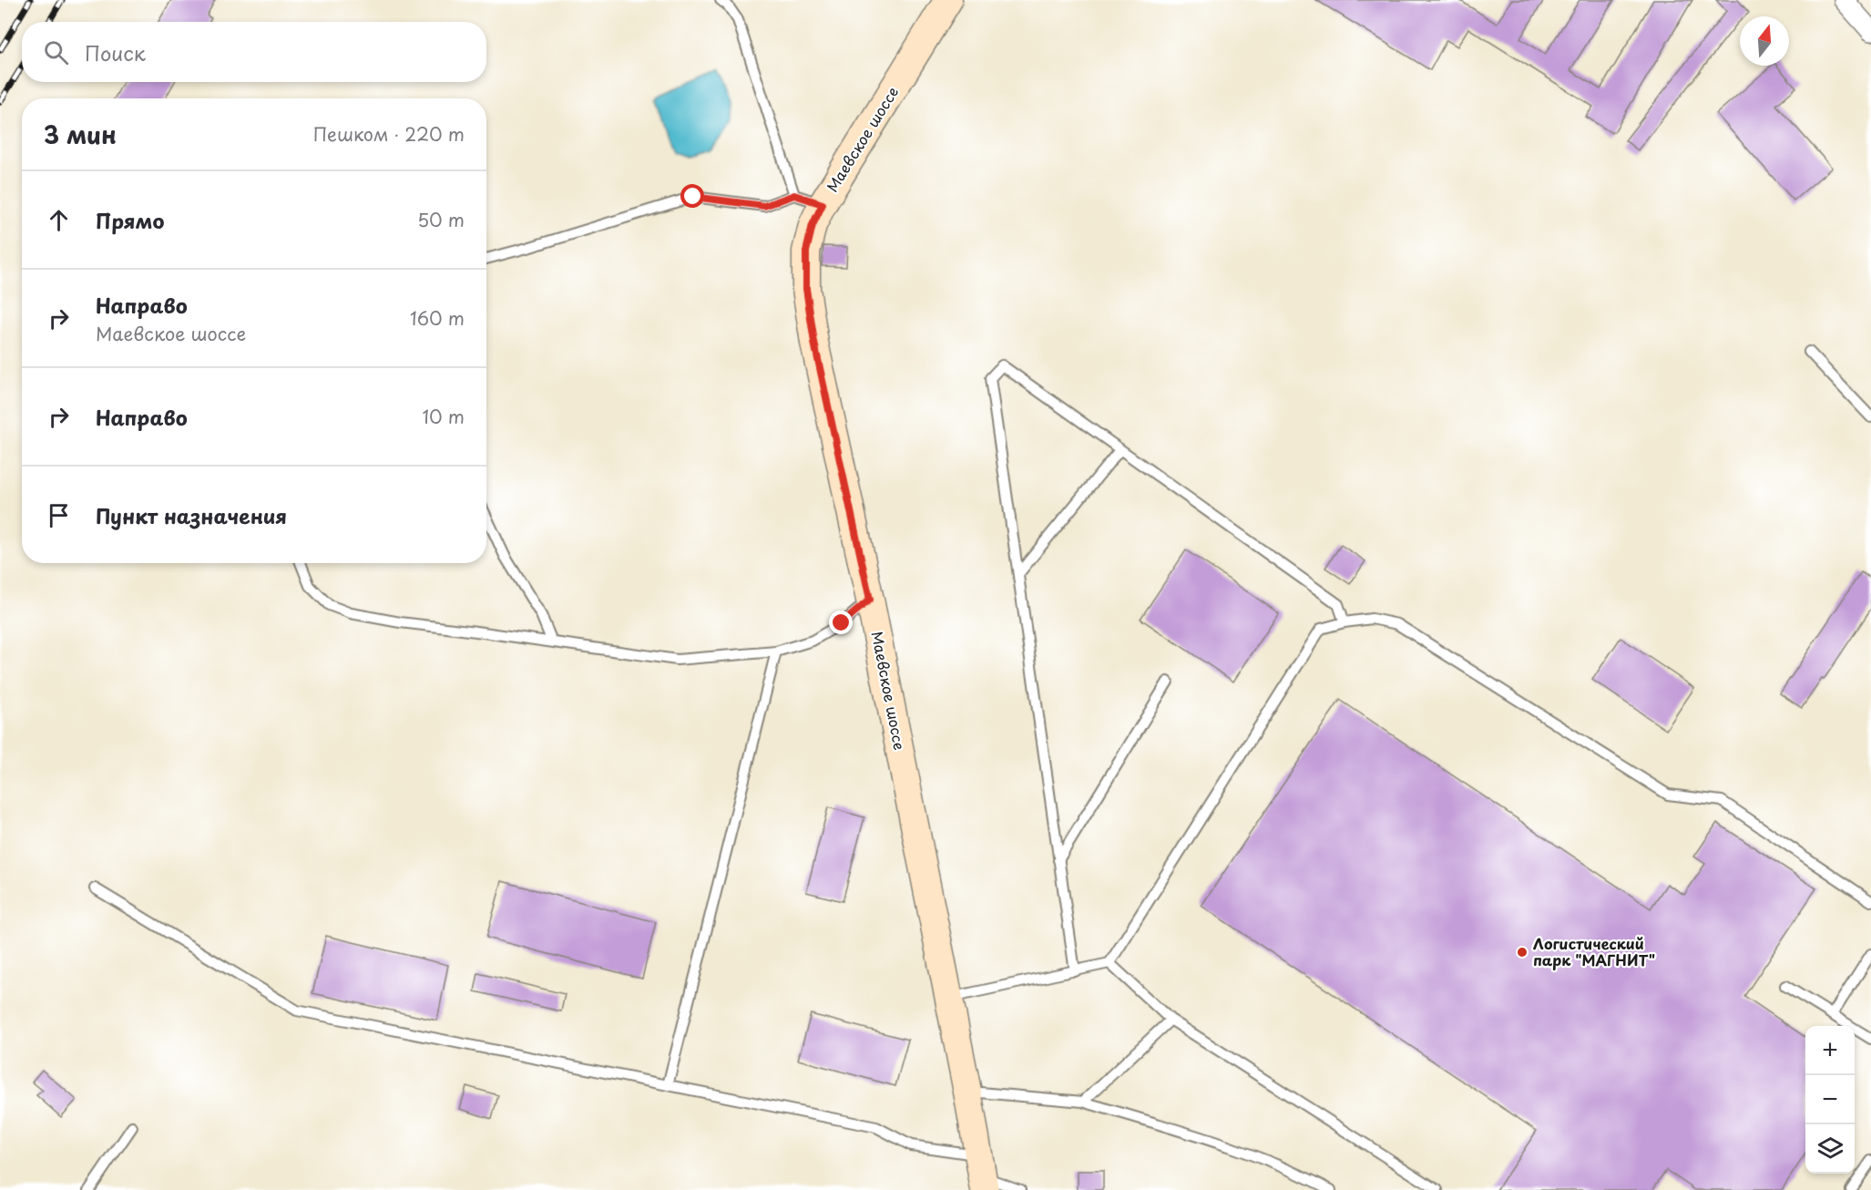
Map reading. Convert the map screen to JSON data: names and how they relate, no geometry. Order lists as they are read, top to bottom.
{
  "streets": {
    "street": ["Маевское шоссе"]
  },
  "places": ["Логистический парк \"МАГНИТ\""],
  "north": "top",
  "page": {
    "search": "Поиск",
    "heading": ["3 мин", "Пешком · 220 m"],
    "list": [
      ["Прямо", "50 m"],
      ["Направо", "Маевское шоссе", "160 m"],
      ["Направо", "10 m"],
      "Пункт назначения"
    ],
    "map_buttons": ["+", "−"]
  }
}
